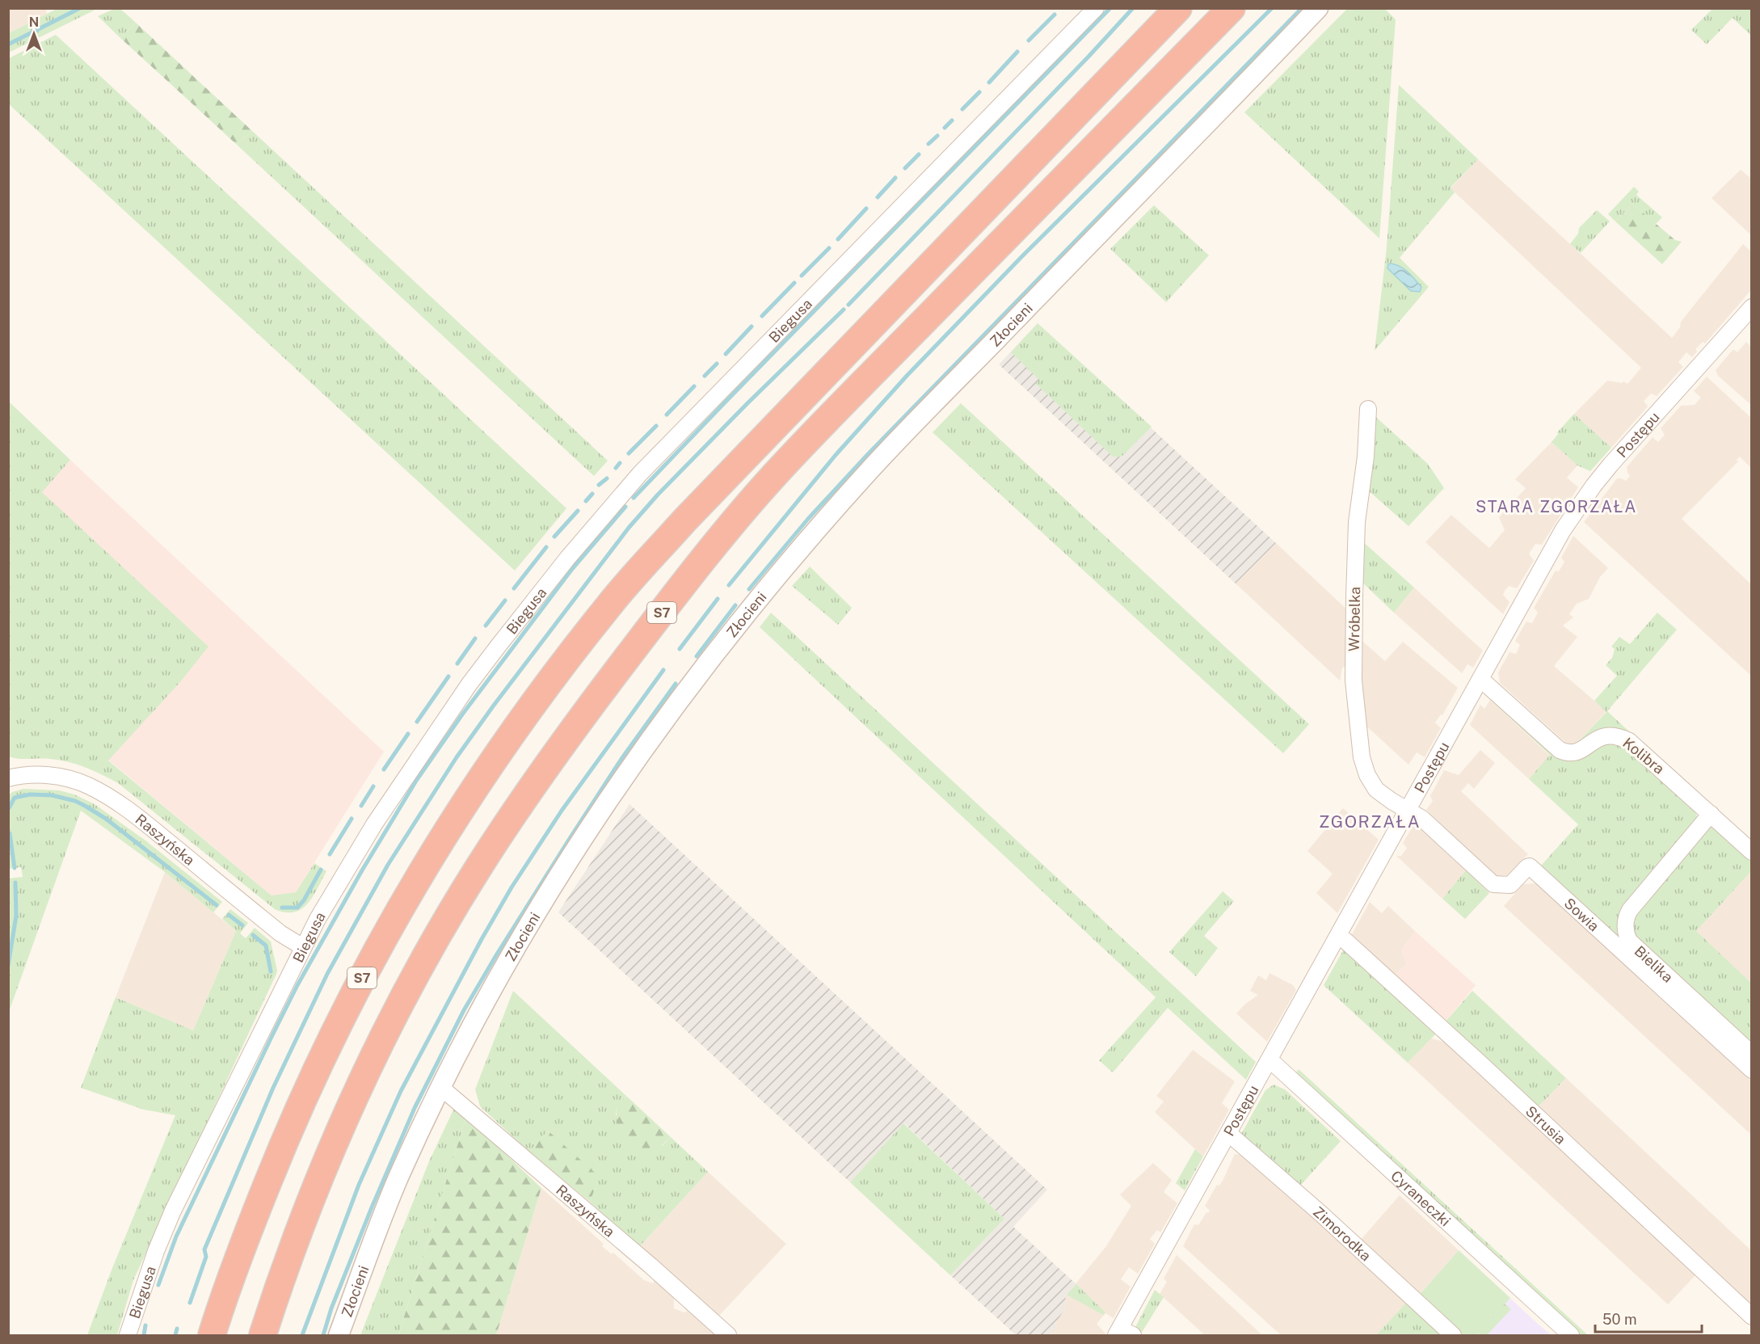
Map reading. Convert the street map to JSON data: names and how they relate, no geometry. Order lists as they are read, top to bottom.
{
  "streets": {
    "highway": ["S7"],
    "street": [
      "Biegusa",
      "Złocieni",
      "Postępu",
      "Wróbelka",
      "Kolibra",
      "Raszyńska",
      "Sowia",
      "Bielika",
      "Strusia",
      "Cyraneczki",
      "Zimorodka"
    ]
  },
  "crossings": [
    ["Biegusa", "Raszyńska"],
    ["Złocieni", "Raszyńska"],
    ["Postępu", "Wróbelka"],
    ["Postępu", "Kolibra"],
    ["Postępu", "Sowia"],
    ["Postępu", "Strusia"],
    ["Postępu", "Cyraneczki"],
    ["Postępu", "Zimorodka"],
    ["Wróbelka", "Sowia"],
    ["Kolibra", "Bielika"]
  ],
  "districts": ["STARA ZGORZAŁA", "ZGORZAŁA"],
  "scale_bar": "50 m",
  "north": "top"
}
